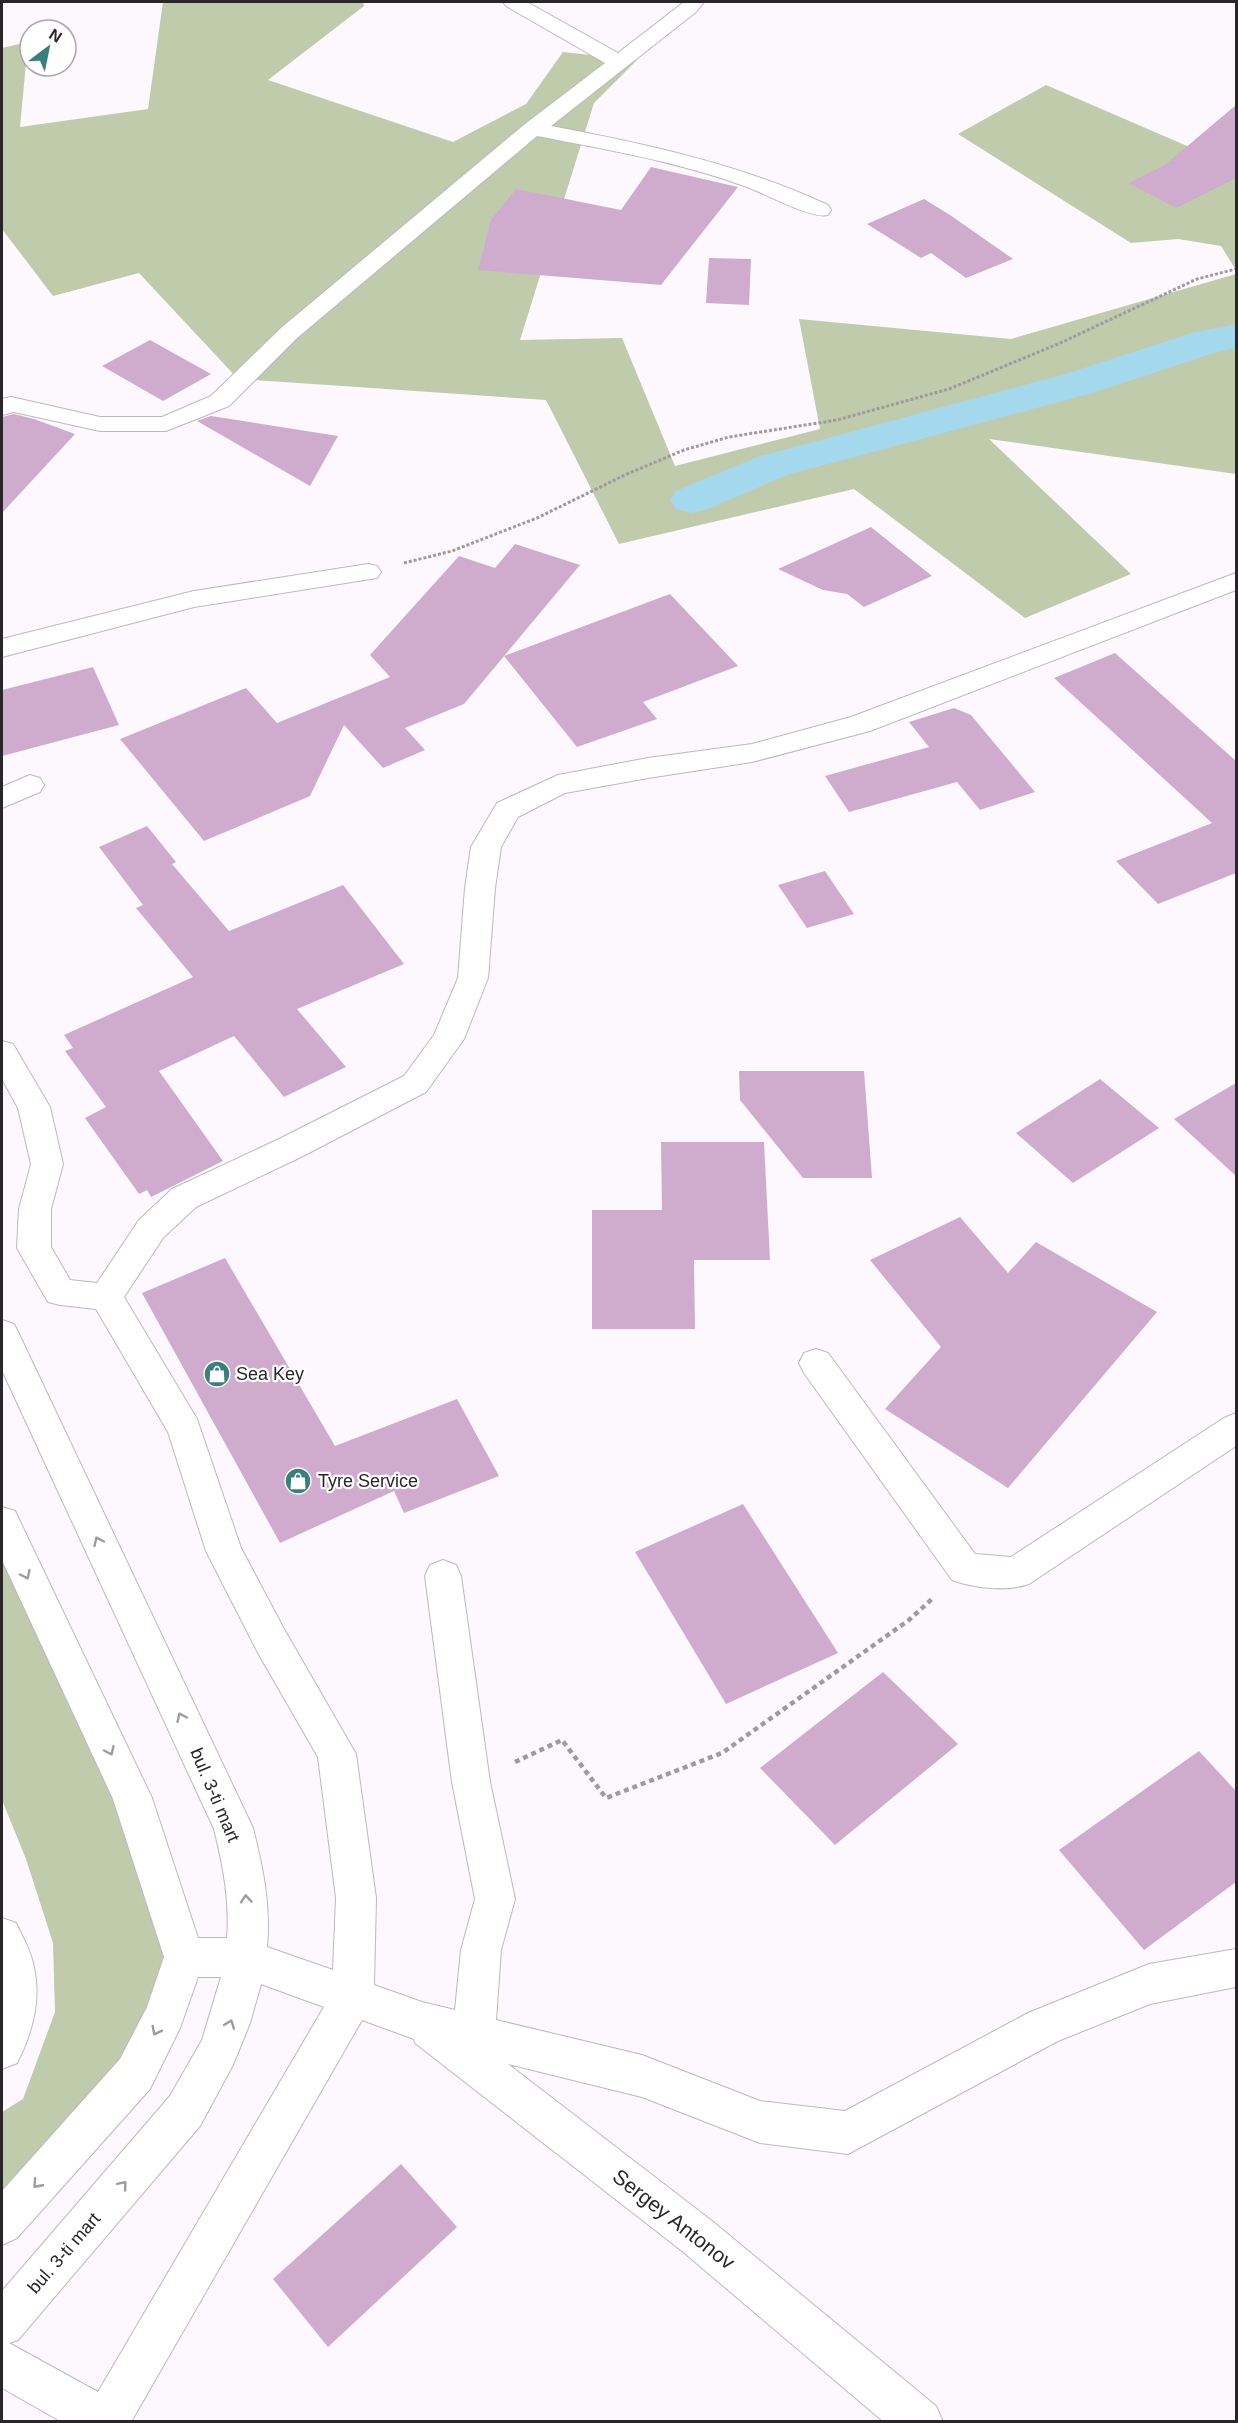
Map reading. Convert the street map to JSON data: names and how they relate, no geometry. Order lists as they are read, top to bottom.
{
  "streets": {
    "street": ["bul. 3-ti mart", "Sergey Antonov"]
  },
  "places": {
    "shop": ["Sea Key", "Tyre Service"]
  },
  "north": "top right"
}
